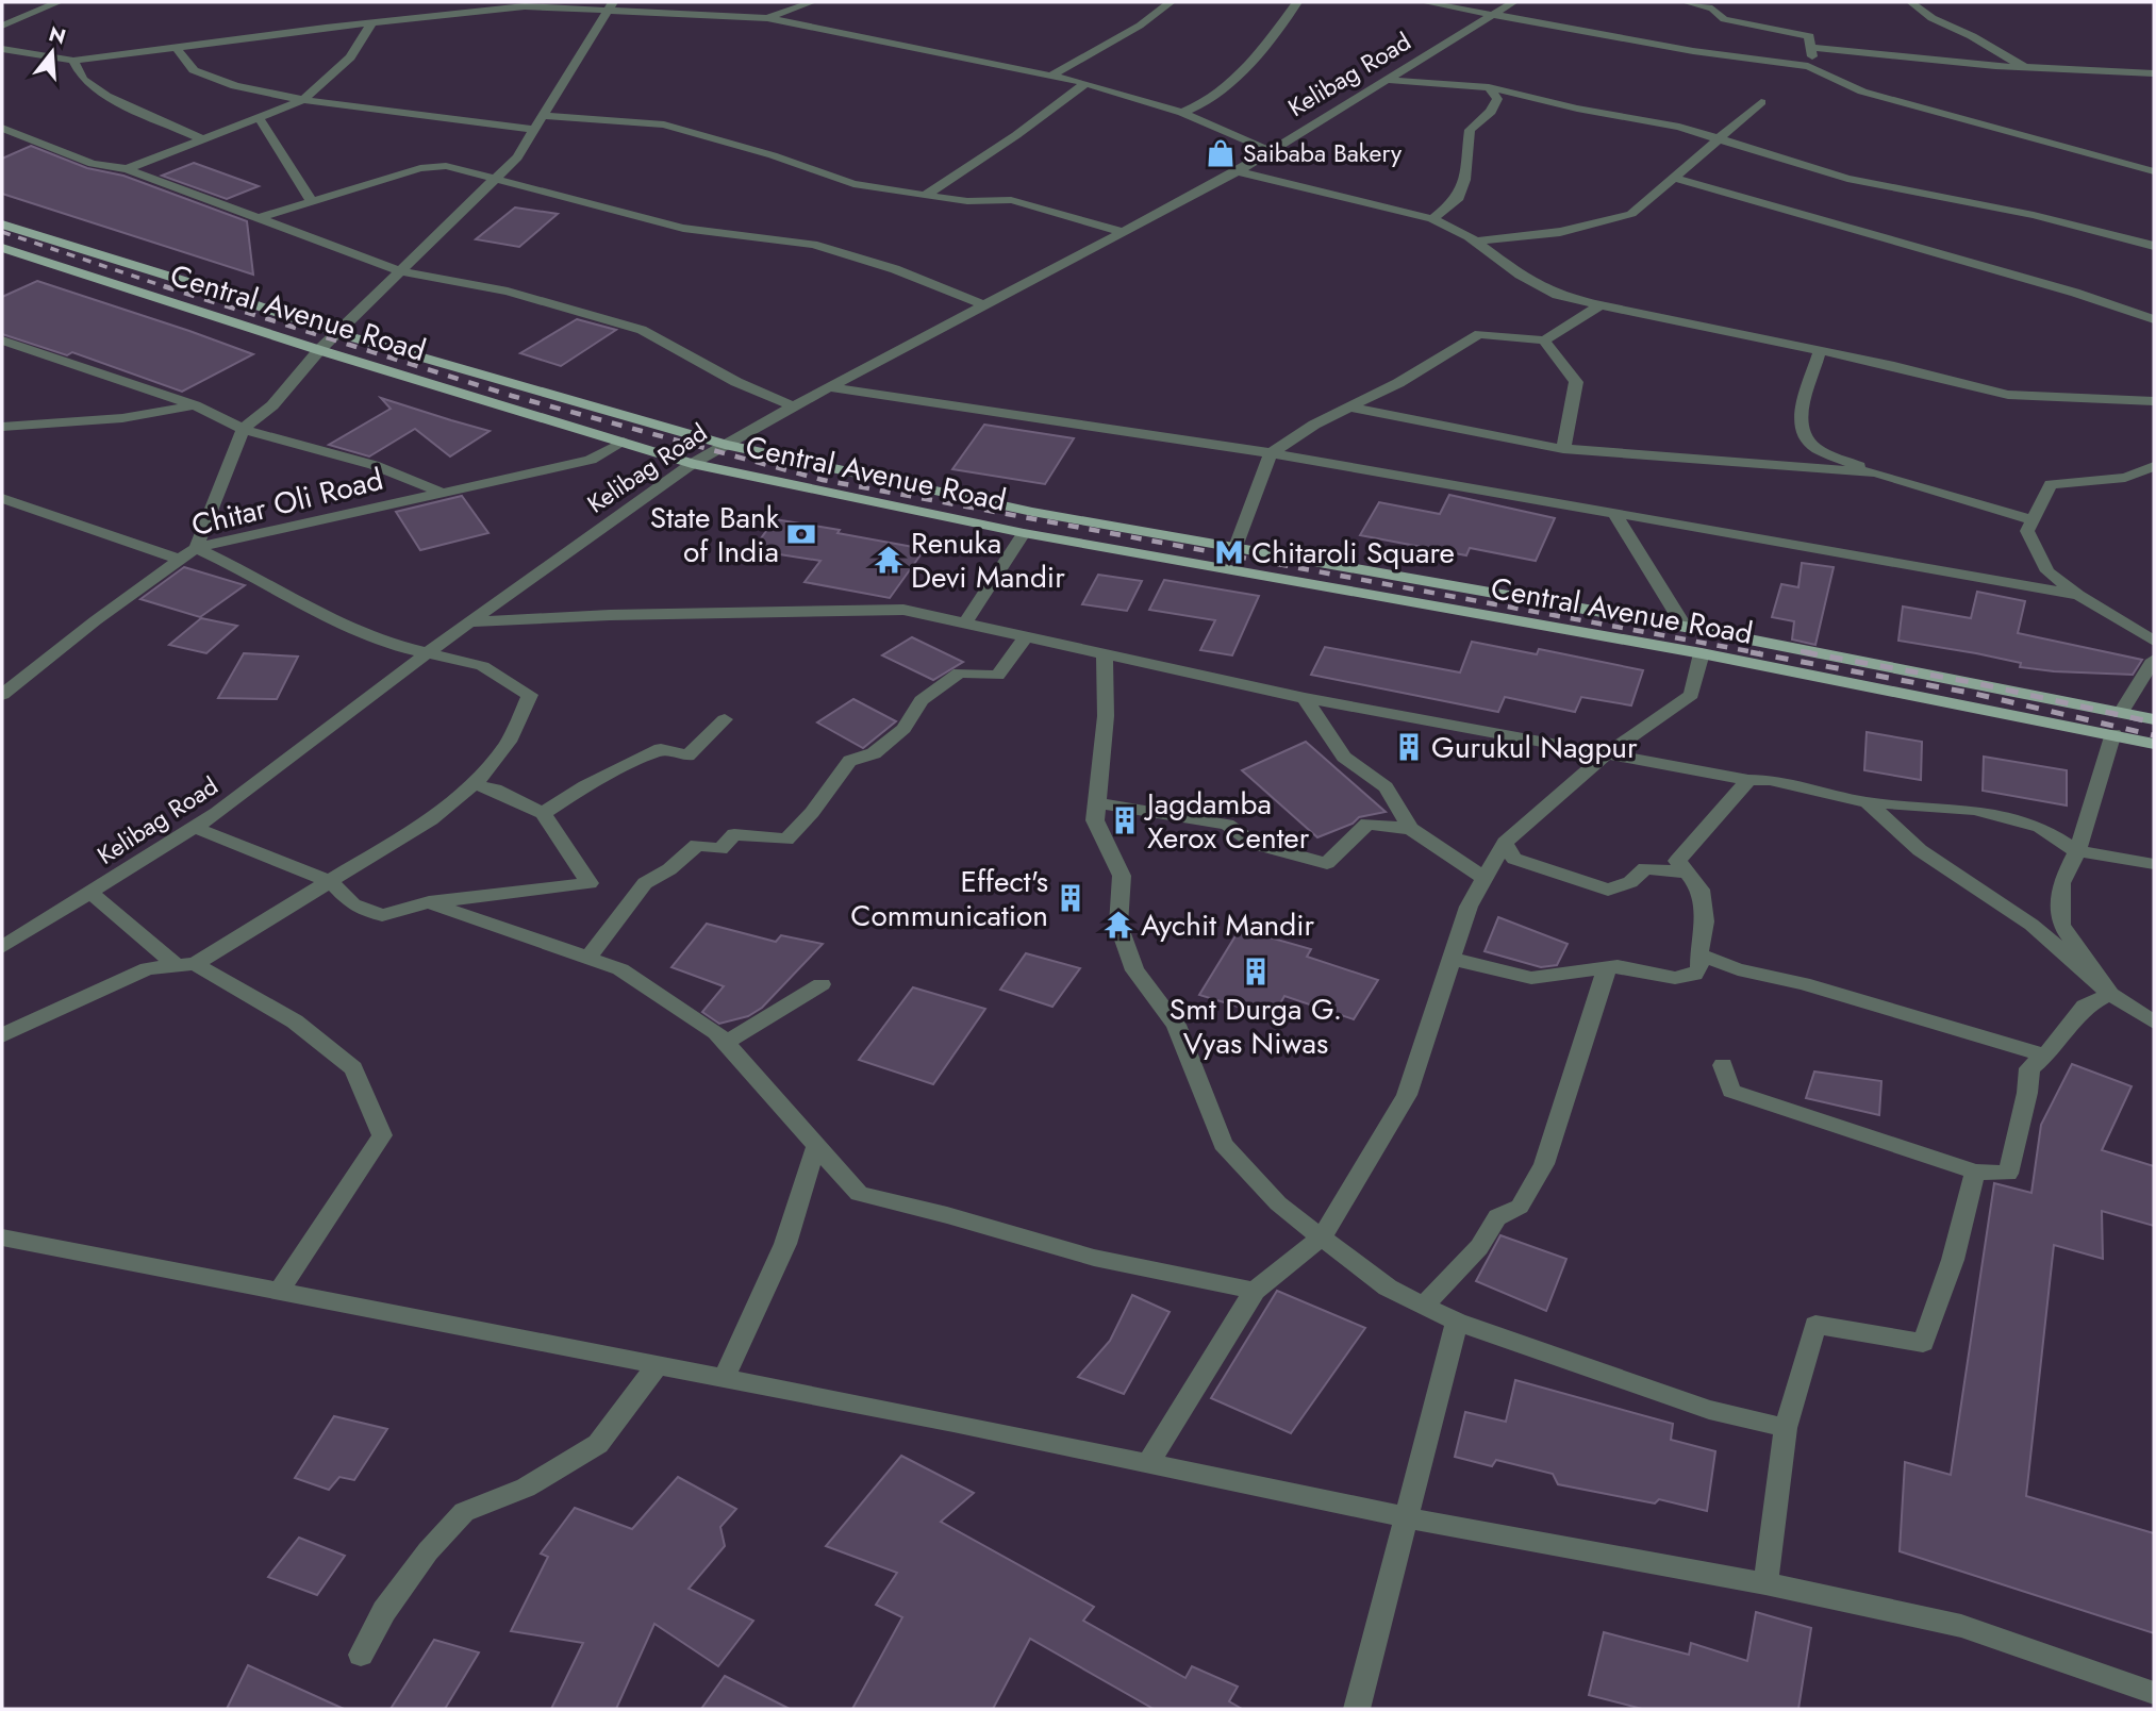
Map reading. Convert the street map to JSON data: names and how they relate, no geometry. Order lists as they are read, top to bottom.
{
  "streets": {
    "main road": ["Central Avenue Road"],
    "street": ["Kelibag Road", "Chitar Oli Road"]
  },
  "crossings": [
    ["Kelibag Road", "Central Avenue Road"],
    ["Central Avenue Road", "Chitar Oli Road"]
  ],
  "places": {
    "shop": ["Saibaba Bakery"],
    "bank": ["State Bank of India"],
    "metro station": ["Chitaroli Square"],
    "temple": ["Renuka Devi Mandir", "Aychit Mandir"],
    "building": [
      "Gurukul Nagpur",
      "Jagdamba Xerox Center",
      "Effect's Communication",
      "Smt Durga G. Vyas Niwas"
    ]
  },
  "north": "top"
}
